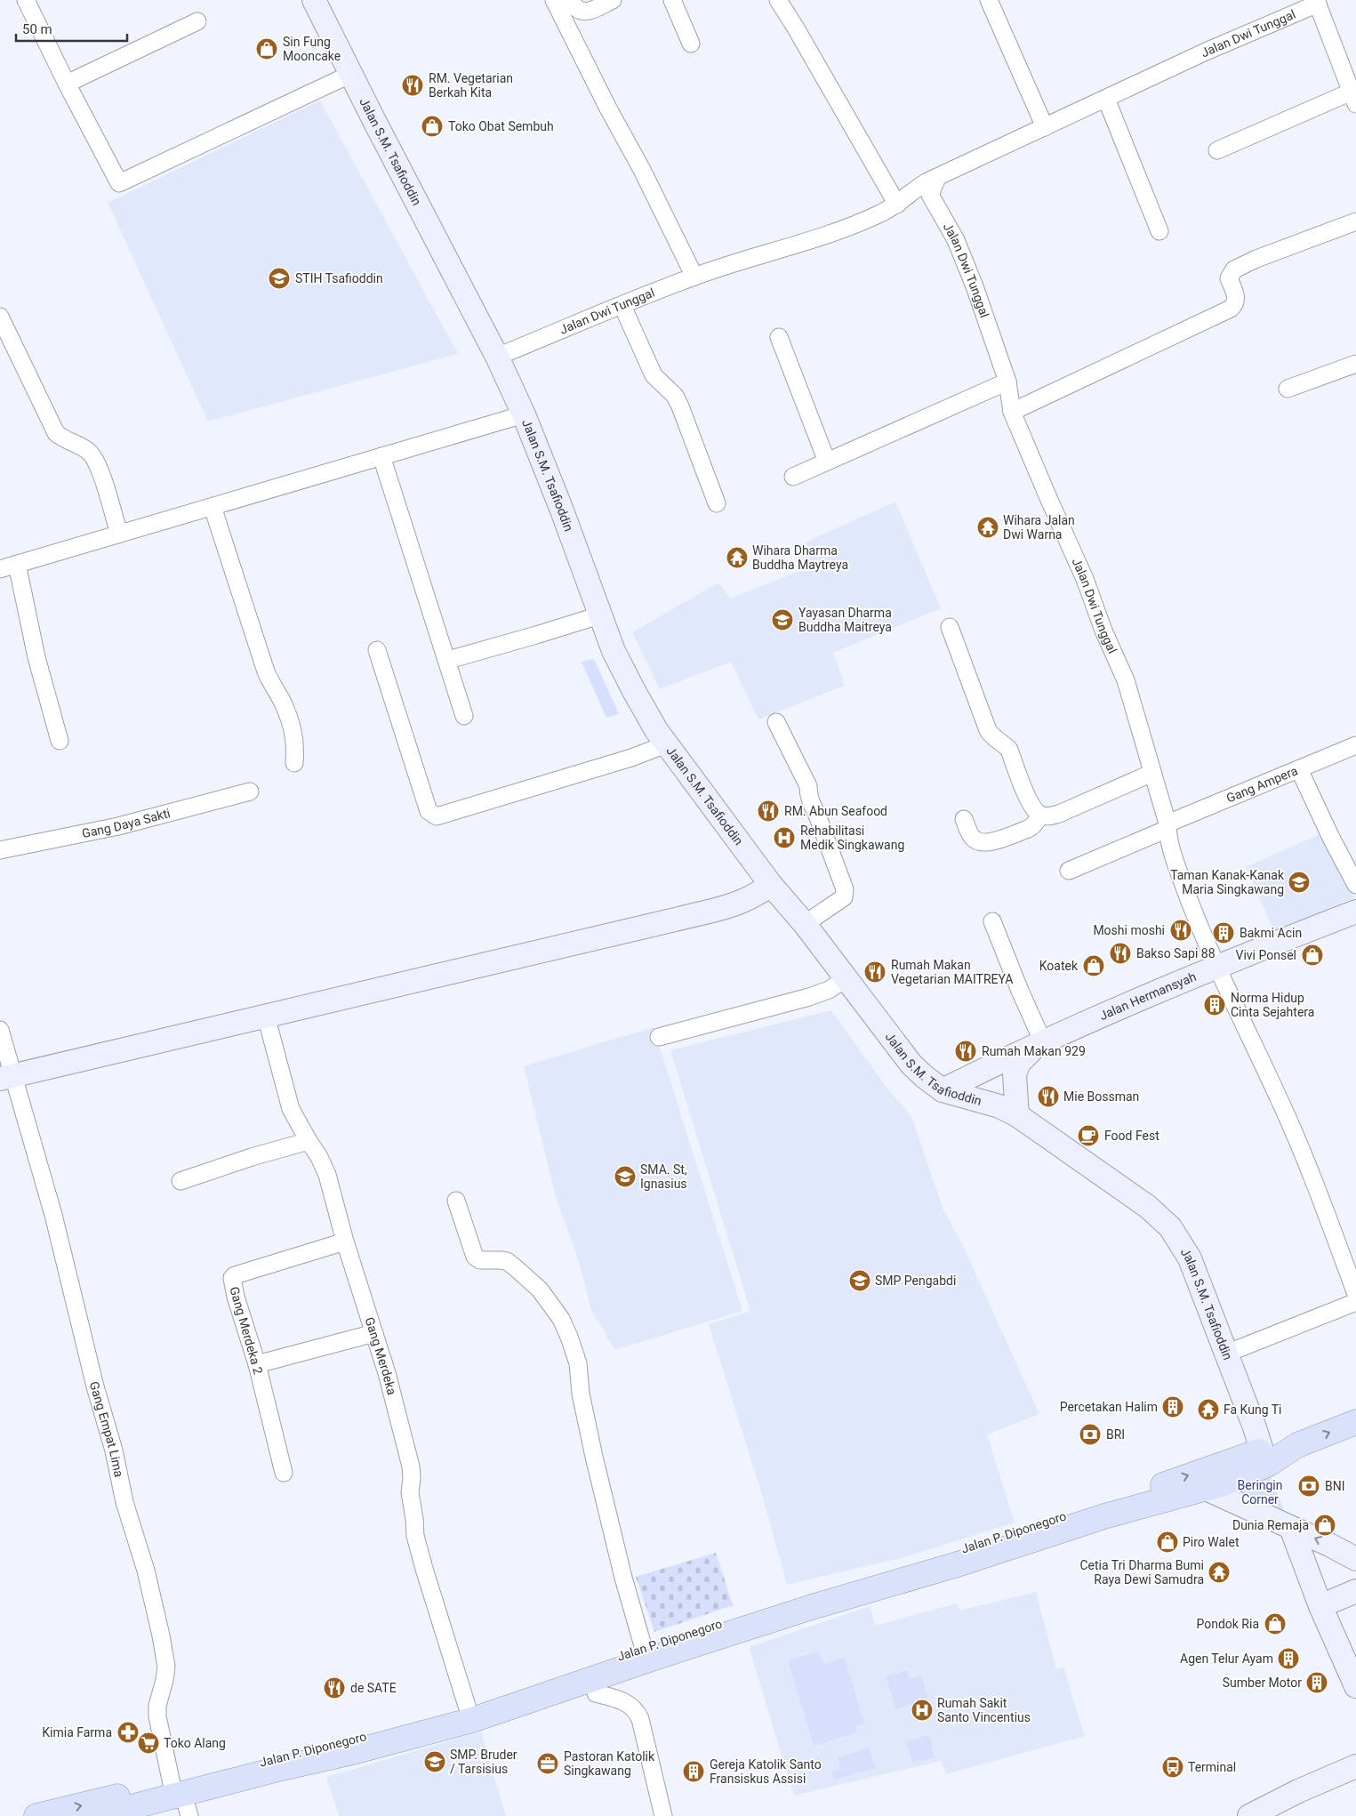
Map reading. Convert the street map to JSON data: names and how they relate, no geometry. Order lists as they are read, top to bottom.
{
  "streets": {
    "main road": ["Jalan P. Diponegoro"],
    "street": [
      "Jalan Dwi Tunggal",
      "Jalan S.M. Tsafioddin",
      "Gang Ampera",
      "Gang Daya Sakti",
      "Jalan Hermansyah",
      "Gang Merdeka 2",
      "Gang Merdeka",
      "Gang Empat Lima"
    ]
  },
  "crossings": [
    ["Jalan Dwi Tunggal", "Jalan S.M. Tsafioddin"],
    ["Jalan Dwi Tunggal", "Gang Ampera"],
    ["Jalan Dwi Tunggal", "Jalan Hermansyah"],
    ["Jalan S.M. Tsafioddin", "Jalan Hermansyah"],
    ["Jalan S.M. Tsafioddin", "Jalan P. Diponegoro"],
    ["Gang Merdeka 2", "Gang Merdeka"],
    ["Gang Merdeka", "Jalan P. Diponegoro"],
    ["Gang Empat Lima", "Jalan P. Diponegoro"]
  ],
  "parks": ["Beringin Corner"],
  "places": {
    "shop": [
      "Sin Fung Mooncake",
      "Toko Obat Sembuh",
      "Vivi Ponsel",
      "Koatek",
      "Dunia Remaja",
      "Piro Walet",
      "Pondok Ria"
    ],
    "restaurant": [
      "RM. Vegetarian Berkah Kita",
      "RM. Abun Seafood",
      "Moshi moshi",
      "Bakso Sapi 88",
      "Rumah Makan Vegetarian MAITREYA",
      "Rumah Makan 929",
      "Mie Bossman",
      "de SATE"
    ],
    "school or university": [
      "STIH Tsafioddin",
      "Yayasan Dharma Buddha Maitreya",
      "Taman Kanak-Kanak Maria Singkawang",
      "SMA. St, Ignasius",
      "SMP Pengabdi",
      "SMP. Bruder / Tarsisius"
    ],
    "temple": [
      "Wihara Jalan Dwi Warna",
      "Wihara Dharma Buddha Maytreya",
      "Fa Kung Ti",
      "Cetia Tri Dharma Bumi Raya Dewi Samudra"
    ],
    "hospital": ["Rehabilitasi Medik Singkawang", "Rumah Sakit Santo Vincentius"],
    "building": [
      "Bakmi Acin",
      "Norma Hidup Cinta Sejahtera",
      "Percetakan Halim",
      "Agen Telur Ayam",
      "Sumber Motor",
      "Gereja Katolik Santo Fransiskus Assisi"
    ],
    "cafe": ["Food Fest"],
    "bank": ["BRI", "BNI"],
    "pharmacy": ["Kimia Farma"],
    "supermarket": ["Toko Alang"],
    "office": ["Pastoran Katolik Singkawang"],
    "bus stop": ["Terminal"]
  },
  "scale_bar": "50 m"
}
